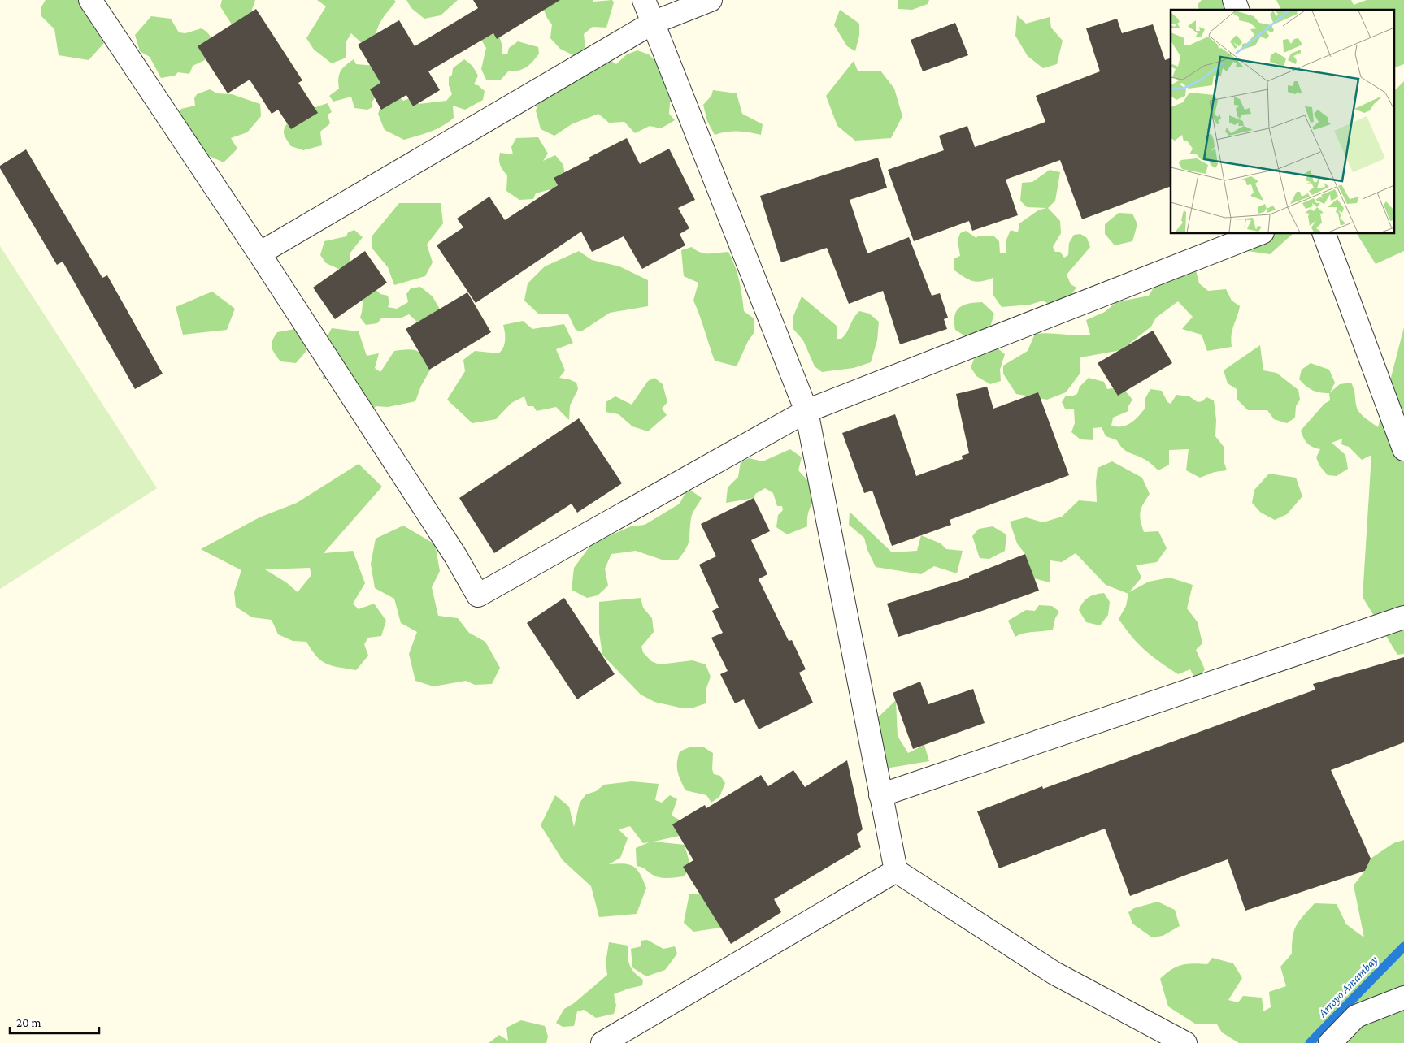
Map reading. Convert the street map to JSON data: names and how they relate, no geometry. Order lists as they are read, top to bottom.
{
  "water": ["Arroyo Amambay"],
  "scale_bar": "20 m"
}
